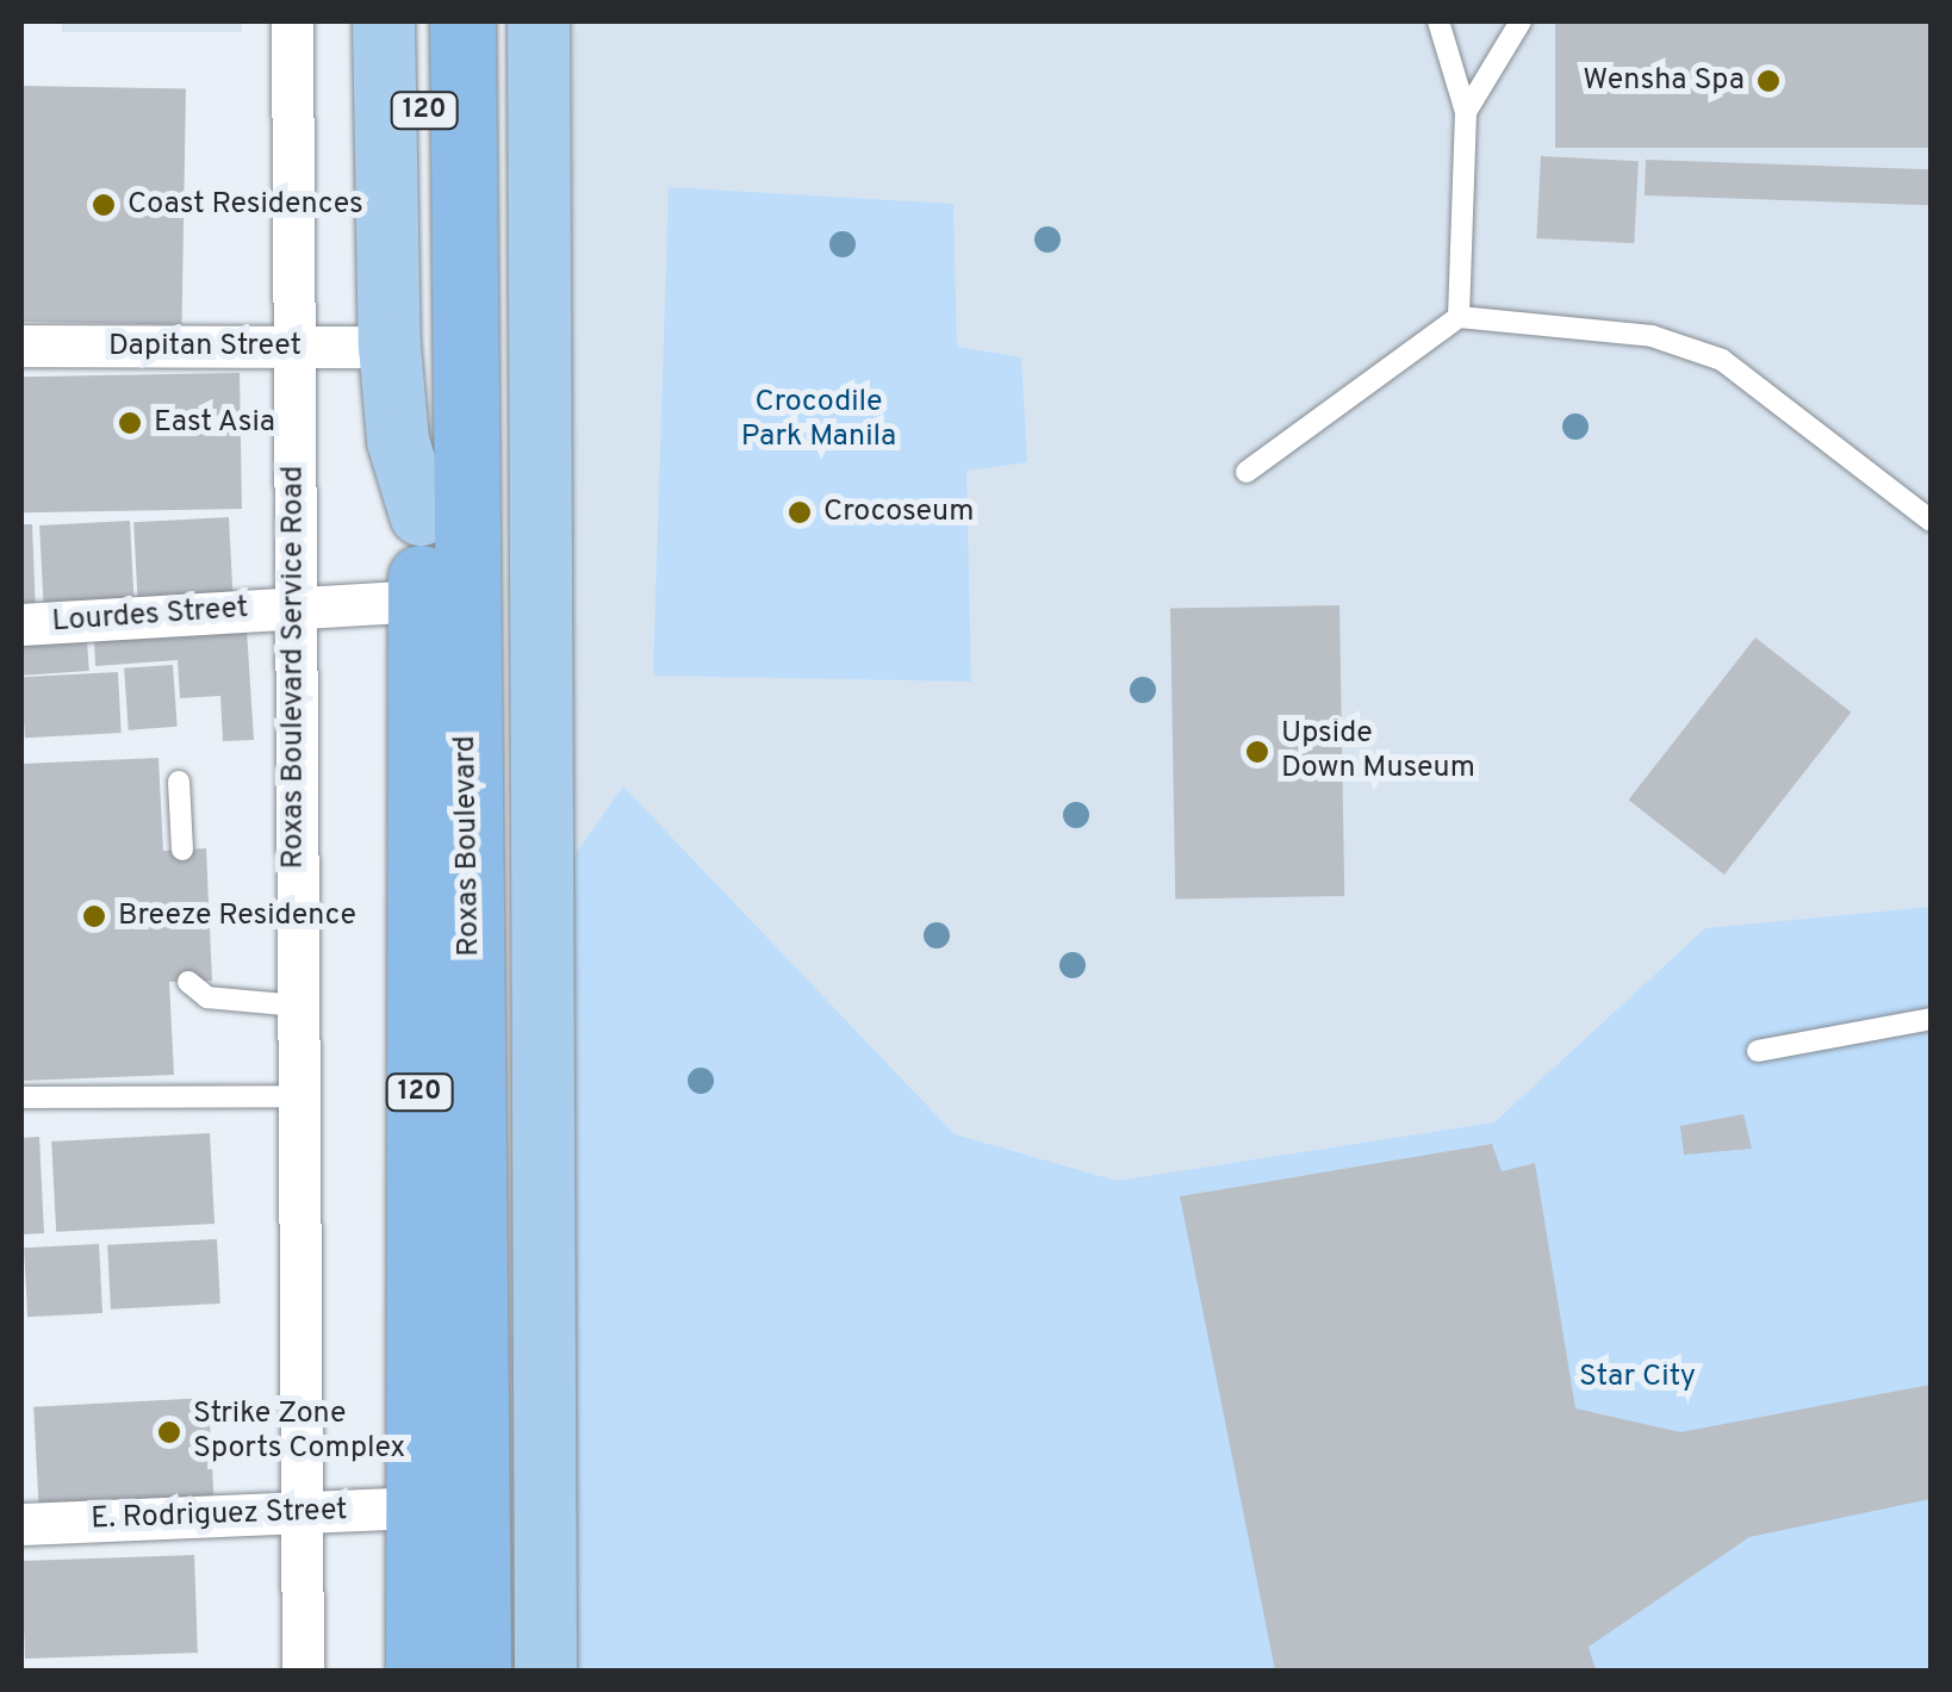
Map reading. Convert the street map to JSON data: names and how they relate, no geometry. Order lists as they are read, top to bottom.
{
  "streets": {
    "highway": ["120", "Roxas Boulevard"],
    "street": [
      "Dapitan Street",
      "Lourdes Street",
      "Roxas Boulevard Service Road",
      "E. Rodriguez Street"
    ]
  },
  "crossings": [
    ["Dapitan Street", "Roxas Boulevard Service Road"],
    ["Dapitan Street", "Roxas Boulevard"],
    ["Lourdes Street", "Roxas Boulevard Service Road"],
    ["Lourdes Street", "Roxas Boulevard"],
    ["Roxas Boulevard Service Road", "E. Rodriguez Street"],
    ["Roxas Boulevard", "E. Rodriguez Street"]
  ],
  "parks": ["Crocodile Park Manila", "Star City"],
  "places": [
    "Wensha Spa",
    "Coast Residences",
    "East Asia",
    "Crocoseum",
    "Upside Down Museum",
    "Breeze Residence",
    "Strike Zone Sports Complex"
  ]
}
